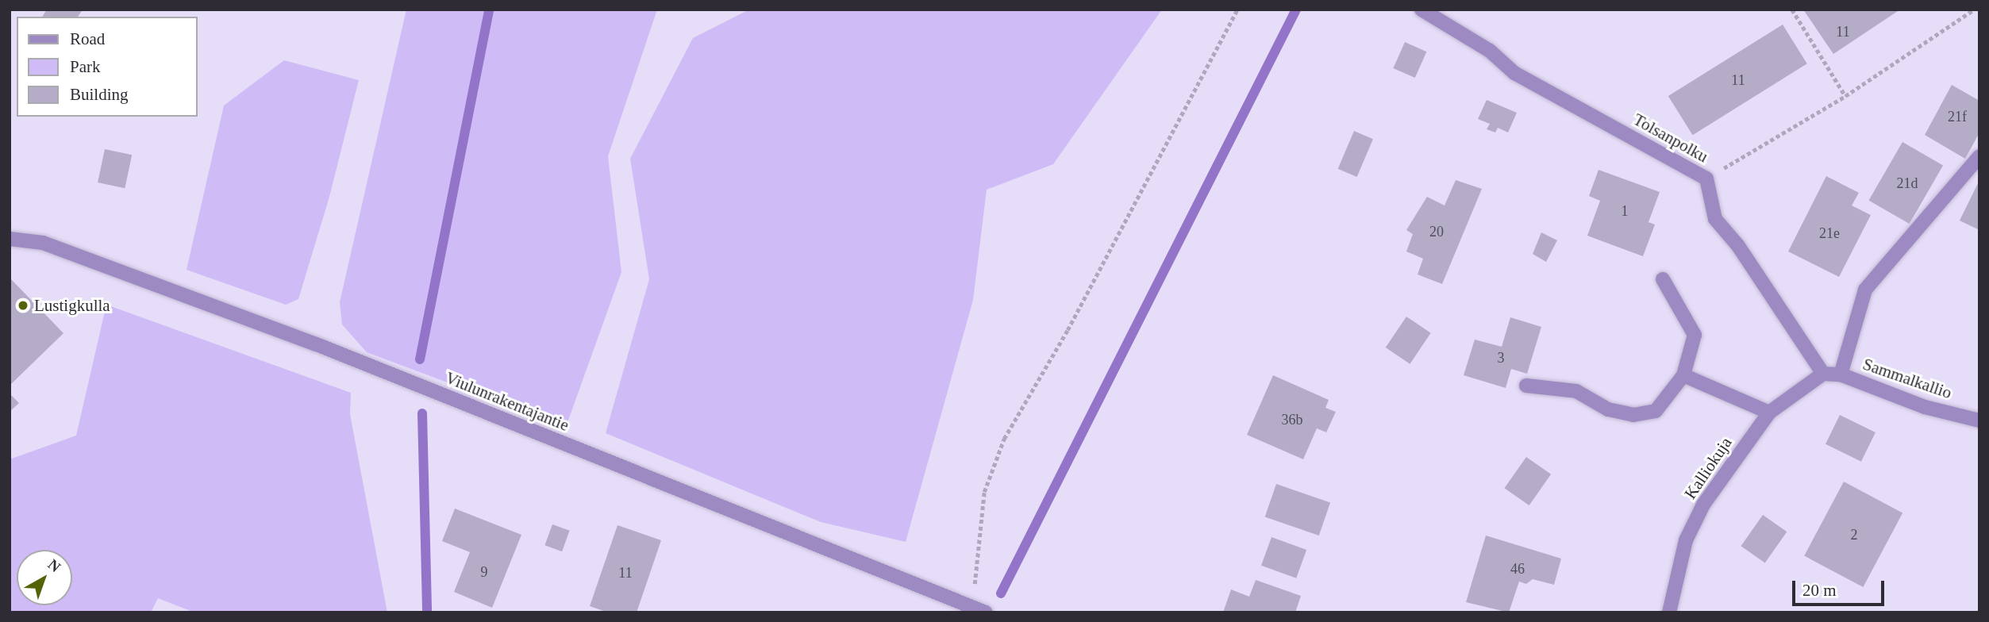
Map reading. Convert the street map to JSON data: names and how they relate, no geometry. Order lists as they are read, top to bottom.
{
  "streets": {
    "street": [
      "Tolsanpolku",
      "Sammalkallio",
      "Viulunrakentajantie",
      "Kalliokuja"
    ]
  },
  "crossings": [
    ["Tolsanpolku", "Sammalkallio"],
    ["Tolsanpolku", "Kalliokuja"],
    ["Sammalkallio", "Kalliokuja"]
  ],
  "places": ["Lustigkulla"],
  "house_numbers": [
    "11",
    "11",
    "21f",
    "21d",
    "1",
    "20",
    "21e",
    "3",
    "36b",
    "2",
    "46",
    "9",
    "11"
  ],
  "legend": ["Road", "Park", "Building"],
  "scale_bar": "20 m",
  "north": "top right"
}
